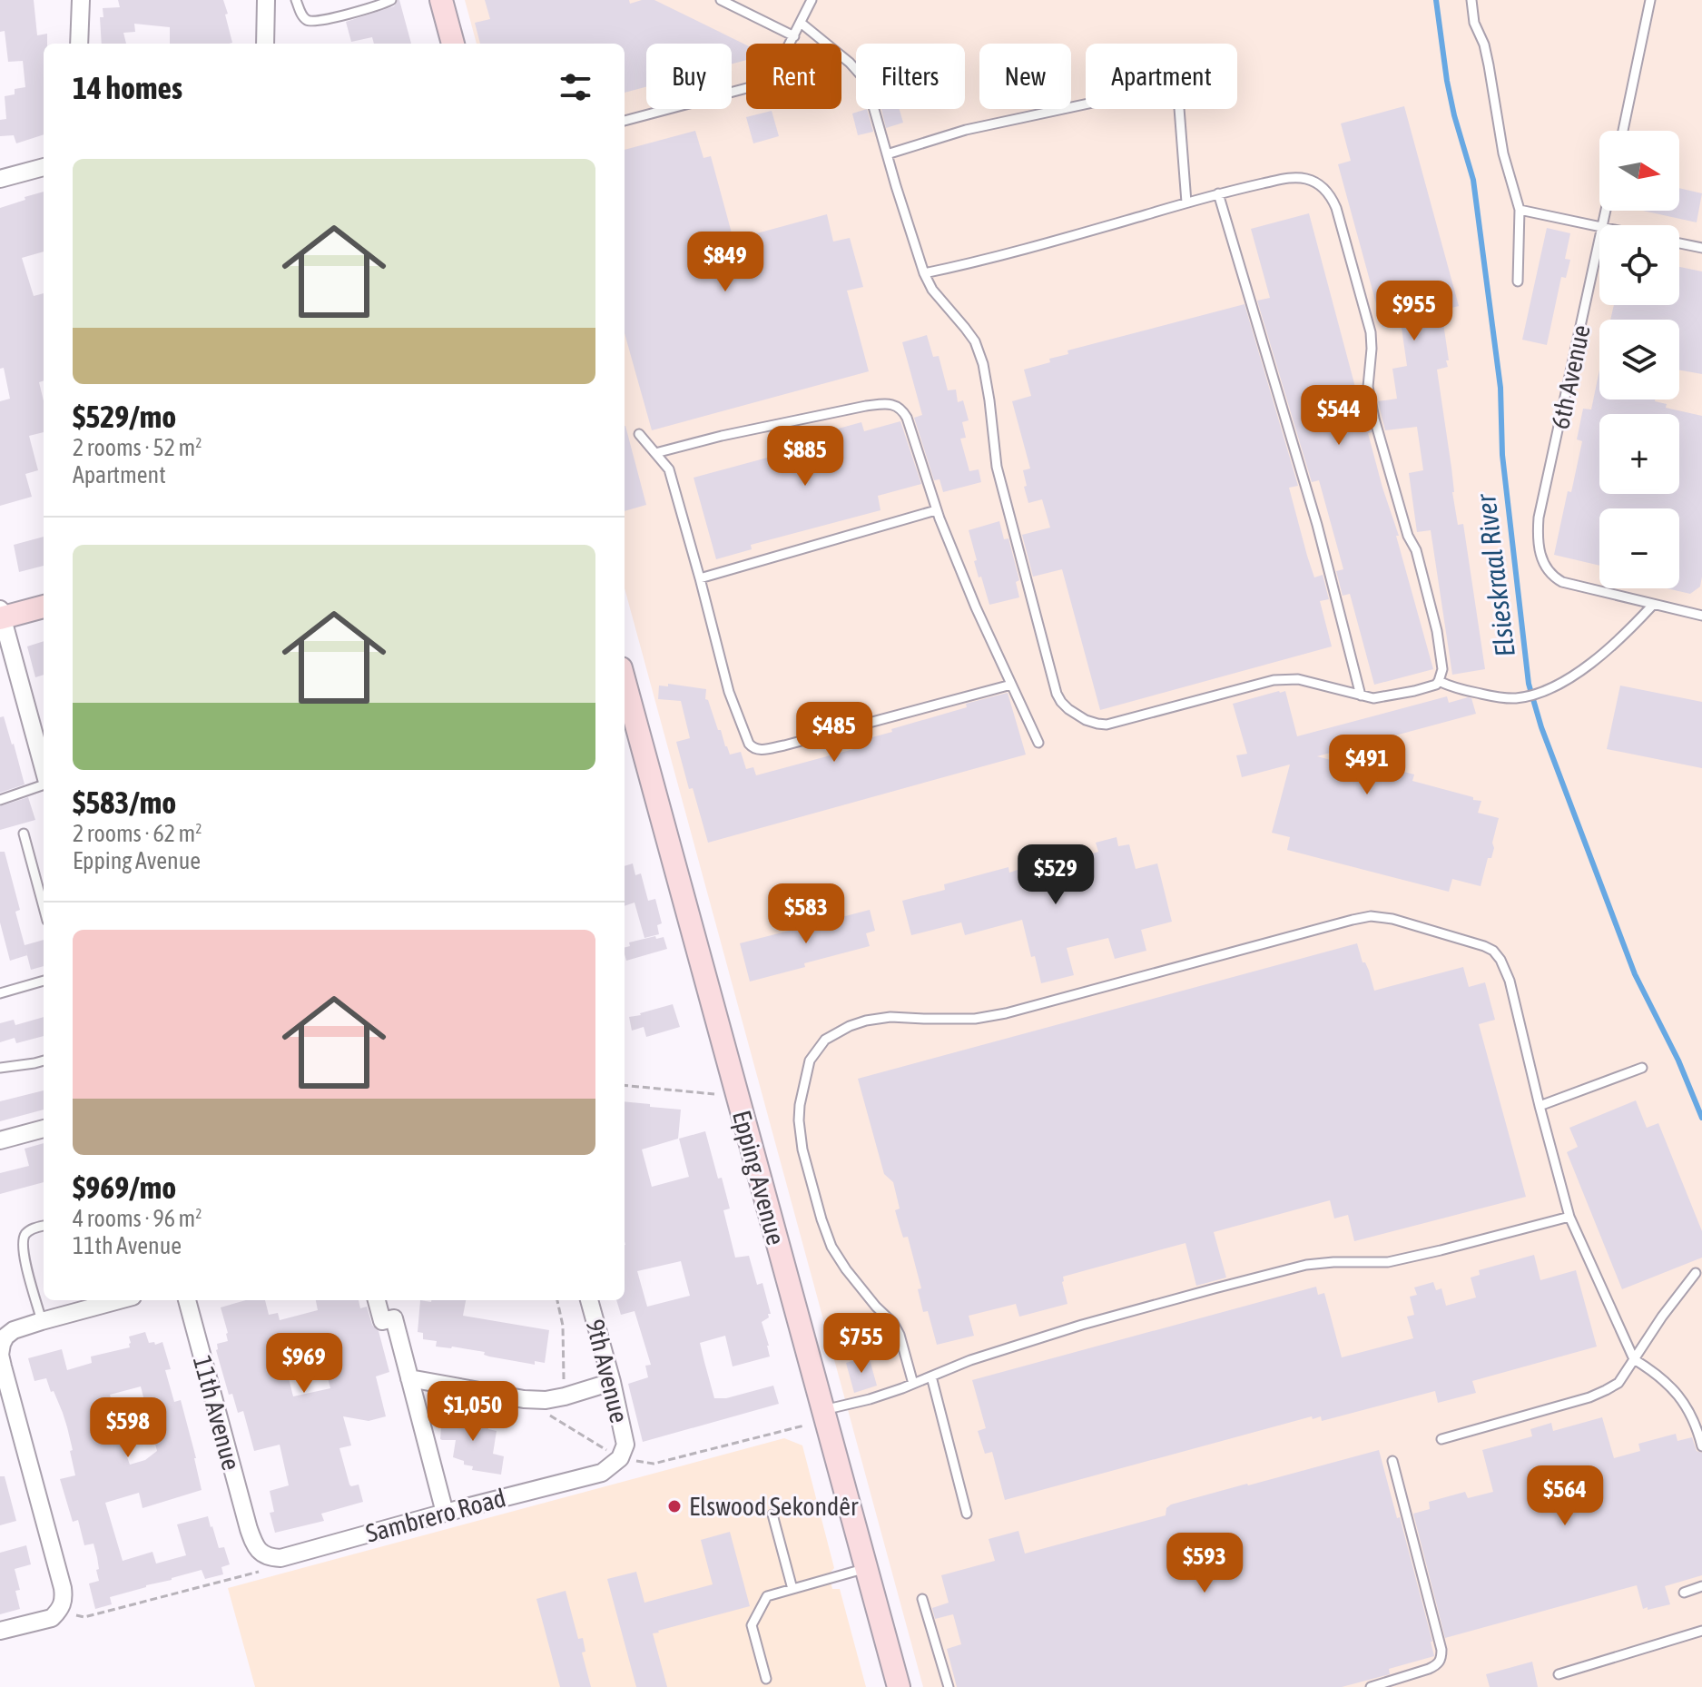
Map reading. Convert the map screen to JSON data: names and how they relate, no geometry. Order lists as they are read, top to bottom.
{
  "streets": {
    "street": [
      "Epping Avenue",
      "9th Avenue",
      "11th Avenue",
      "Sambrero Road"
    ],
    "lane": ["6th Avenue"]
  },
  "crossings": [
    ["9th Avenue", "Sambrero Road"],
    ["11th Avenue", "Sambrero Road"]
  ],
  "water": ["Elsieskraal River"],
  "places": ["Elswood Sekondêr"],
  "north": "right",
  "page": {
    "chip": [
      "Buy",
      "Rent",
      "Filters",
      "New",
      "Apartment"
    ],
    "heading": "14 homes",
    "map_buttons": ["+", "−"],
    "list": [
      {
        "name": "$529/mo",
        "note": "2 rooms · 52 m² · Apartment"
      },
      {
        "name": "$583/mo",
        "note": "2 rooms · 62 m² · Epping Avenue"
      },
      {
        "name": "$969/mo",
        "note": "4 rooms · 96 m² · 11th Avenue"
      }
    ],
    "price": [
      "$849",
      "$955",
      "$544",
      "$885",
      "$485",
      "$491",
      "$529",
      "$583",
      "$755",
      "$969",
      "$1,050",
      "$598",
      "$564",
      "$593"
    ]
  }
}
